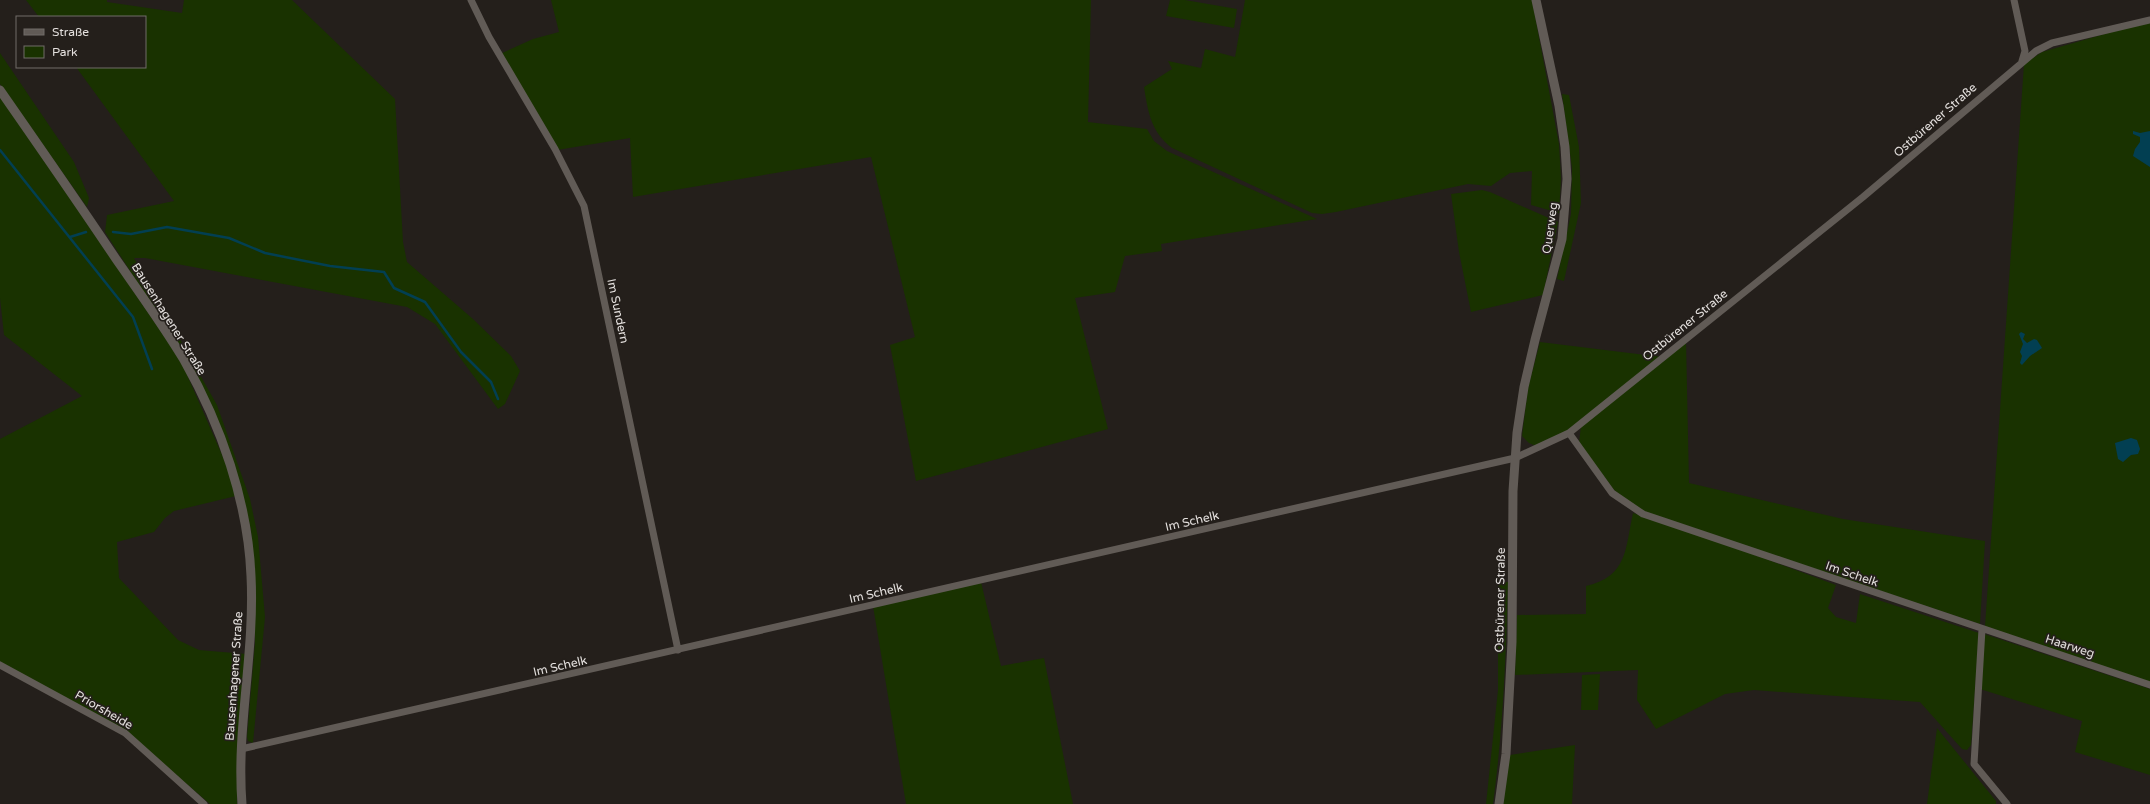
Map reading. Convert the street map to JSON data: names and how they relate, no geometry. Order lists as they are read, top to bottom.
{
  "streets": {
    "street": [
      "Ostbürener Straße",
      "Querweg",
      "Im Sundern",
      "Bausenhagener Straße",
      "Im Schelk",
      "Haarweg",
      "Priorsheide"
    ]
  },
  "crossings": [
    ["Ostbürener Straße", "Querweg"],
    ["Ostbürener Straße", "Im Schelk"],
    ["Querweg", "Im Schelk"],
    ["Im Sundern", "Im Schelk"],
    ["Bausenhagener Straße", "Im Schelk"],
    ["Im Schelk", "Haarweg"]
  ],
  "legend": ["Straße", "Park"]
}
